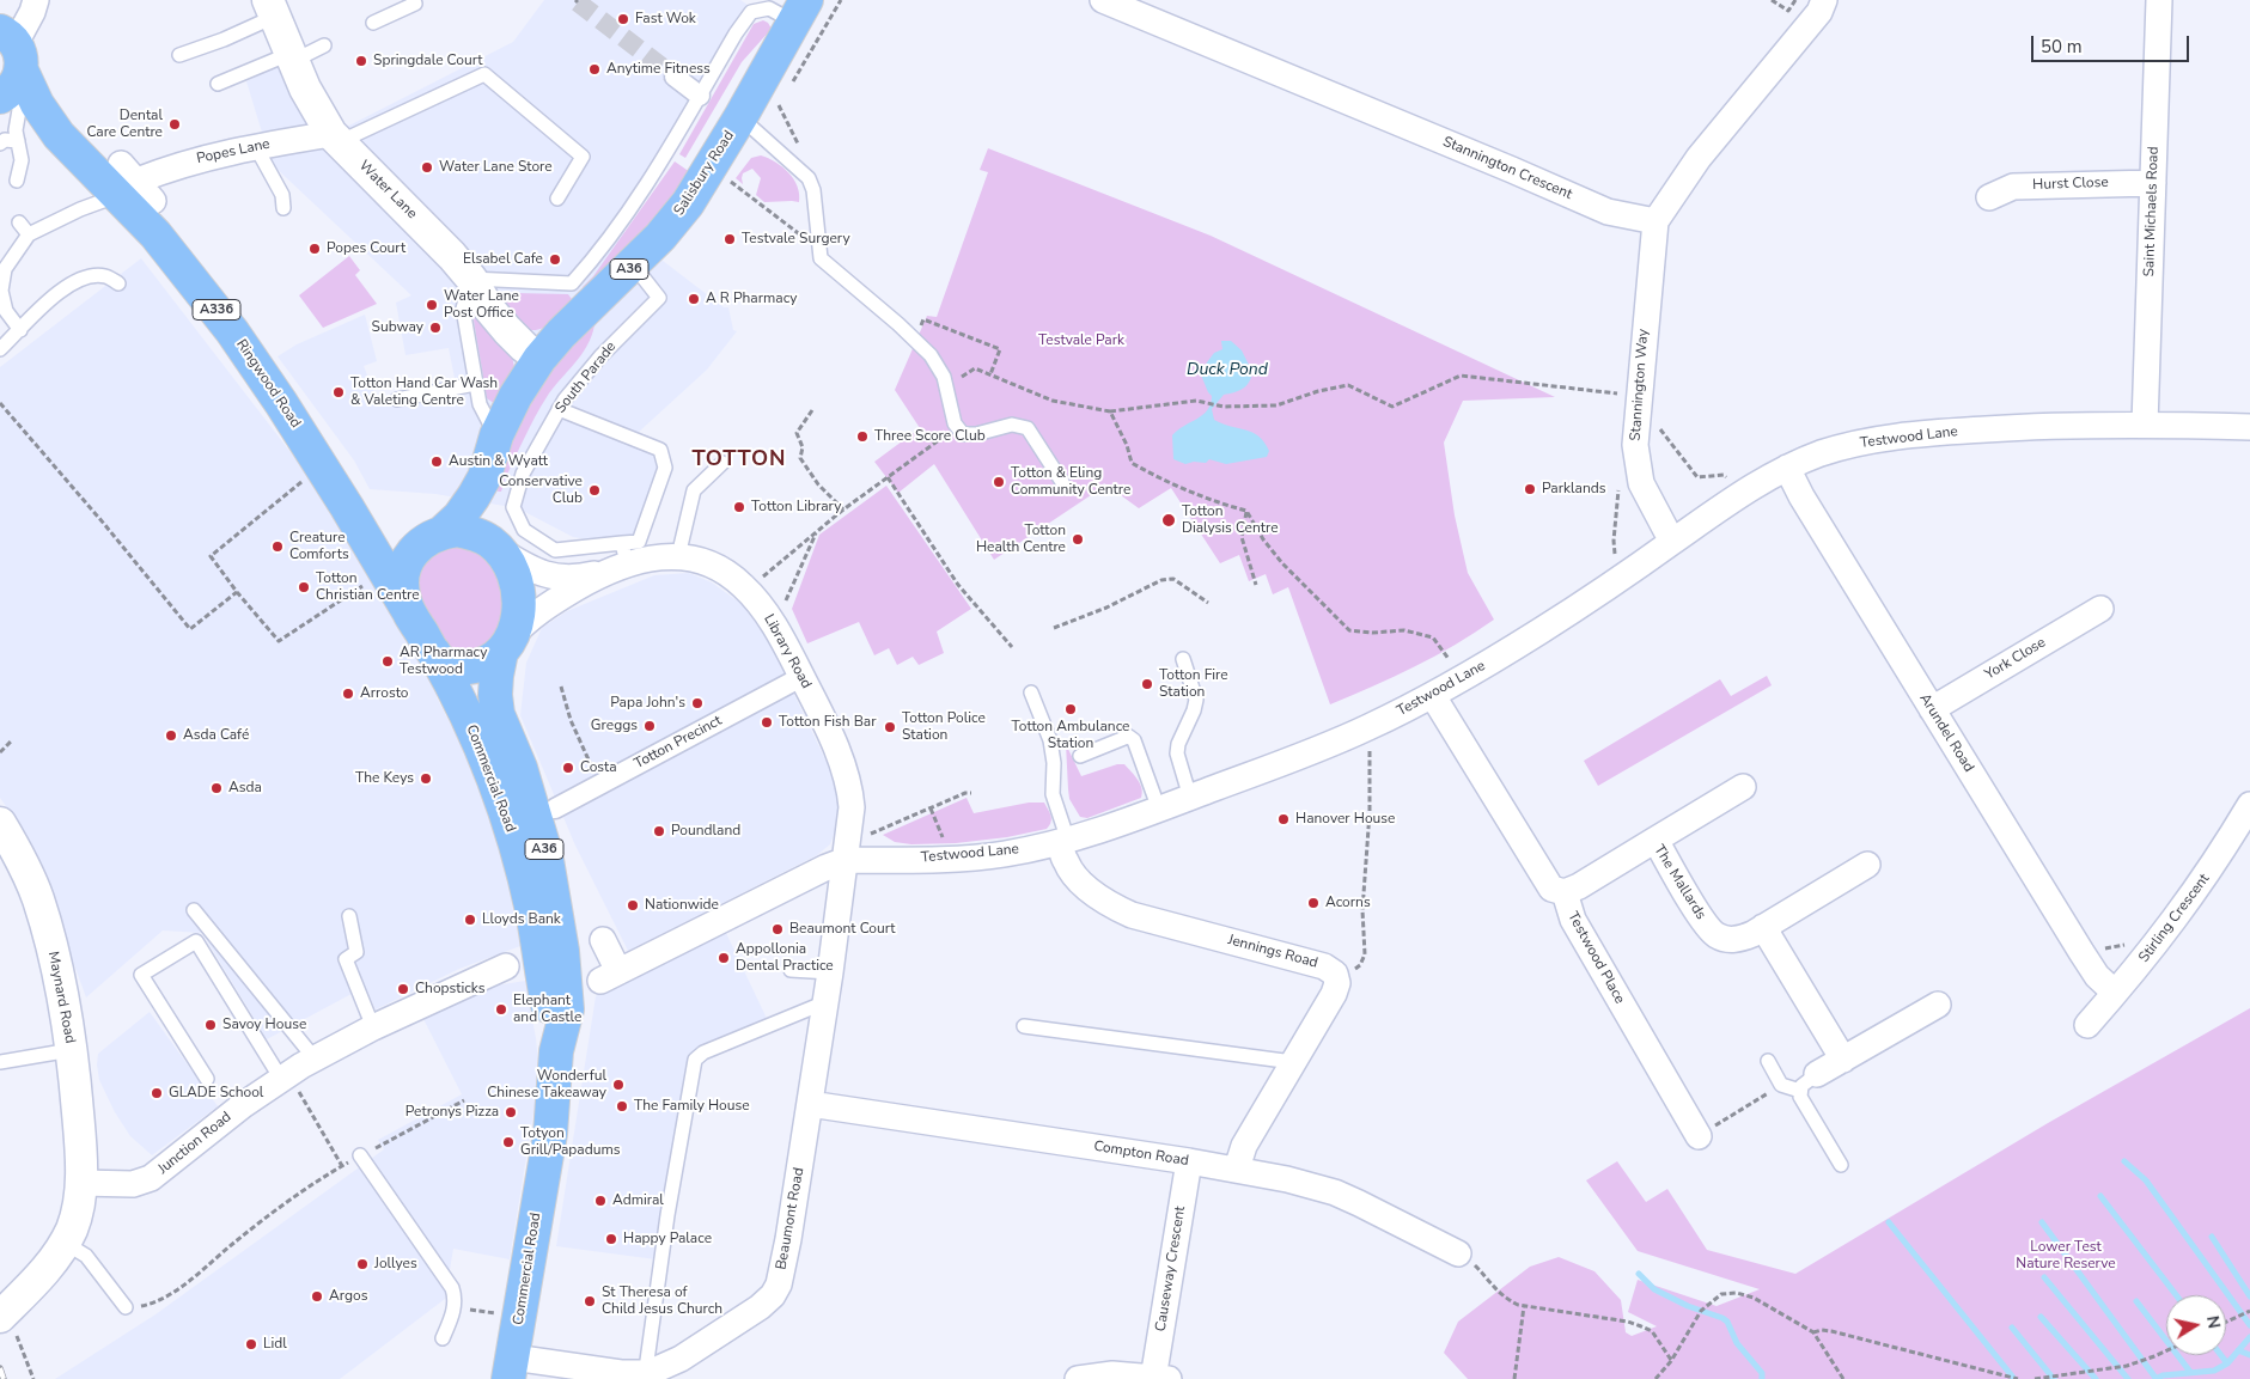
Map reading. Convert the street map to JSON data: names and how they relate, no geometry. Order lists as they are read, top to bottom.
{
  "streets": {
    "main road": [
      "Salisbury Road",
      "A36",
      "A336",
      "Ringwood Road",
      "Commercial Road"
    ],
    "street": [
      "Popes Lane",
      "Stannington Crescent",
      "Hurst Close",
      "Water Lane",
      "Saint Michaels Road",
      "Stannington Way",
      "Testwood Lane",
      "Library Road",
      "York Close",
      "Arundel Road",
      "Totton Precinct",
      "The Mallards",
      "Stirling Crescent",
      "Jennings Road",
      "Testwood Place",
      "Maynard Road",
      "Junction Road",
      "Compton Road",
      "Beaumont Road",
      "Causeway Crescent"
    ],
    "lane": ["South Parade"]
  },
  "crossings": [
    ["Popes Lane", "Water Lane"],
    ["Popes Lane", "Ringwood Road"],
    ["Stannington Crescent", "Stannington Way"],
    ["Salisbury Road", "Water Lane"],
    ["Salisbury Road", "South Parade"],
    ["Salisbury Road", "Ringwood Road"],
    ["Salisbury Road", "Library Road"],
    ["Salisbury Road", "Commercial Road"],
    ["Hurst Close", "Saint Michaels Road"],
    ["Saint Michaels Road", "Testwood Lane"],
    ["South Parade", "Library Road"],
    ["Ringwood Road", "Library Road"],
    ["Ringwood Road", "Commercial Road"],
    ["Stannington Way", "Testwood Lane"],
    ["Testwood Lane", "Library Road"],
    ["Testwood Lane", "Arundel Road"],
    ["Testwood Lane", "Jennings Road"],
    ["Testwood Lane", "Testwood Place"],
    ["Testwood Lane", "Beaumont Road"],
    ["Library Road", "Totton Precinct"],
    ["Library Road", "Commercial Road"],
    ["Library Road", "Beaumont Road"],
    ["York Close", "Arundel Road"],
    ["Arundel Road", "Stirling Crescent"],
    ["Commercial Road", "Beaumont Road"],
    ["The Mallards", "Testwood Place"],
    ["Jennings Road", "Compton Road"],
    ["Maynard Road", "Junction Road"],
    ["Compton Road", "Beaumont Road"],
    ["Compton Road", "Causeway Crescent"]
  ],
  "districts": ["TOTTON"],
  "water": ["Duck Pond"],
  "parks": ["Testvale Park", "Lower Test Nature Reserve"],
  "places": [
    "Fast Wok",
    "Springdale Court",
    "Anytime Fitness",
    "Dental Care Centre",
    "Water Lane Store",
    "Testvale Surgery",
    "Popes Court",
    "Elsabel Cafe",
    "A R Pharmacy",
    "Water Lane Post Office",
    "Subway",
    "Totton Hand Car Wash & Valeting Centre",
    "Three Score Club",
    "Austin & Wyatt",
    "Totton & Eling Community Centre",
    "Parklands",
    "Conservative Club",
    "Totton Library",
    "Totton Dialysis Centre",
    "Totton Health Centre",
    "Creature Comforts",
    "Totton Christian Centre",
    "AR Pharmacy Testwood",
    "Totton Fire Station",
    "Arrosto",
    "Papa John's",
    "Totton Ambulance Station",
    "Totton Fish Bar",
    "Greggs",
    "Totton Police Station",
    "Asda Café",
    "Costa",
    "The Keys",
    "Asda",
    "Hanover House",
    "Poundland",
    "Acorns",
    "Nationwide",
    "Lloyds Bank",
    "Beaumont Court",
    "Appollonia Dental Practice",
    "Chopsticks",
    "Elephant and Castle",
    "Savoy House",
    "Wonderful Chinese Takeaway",
    "GLADE School",
    "The Family House",
    "Petronys Pizza",
    "Totyon Grill/Papadums",
    "Admiral",
    "Happy Palace",
    "Jollyes",
    "Argos",
    "St Theresa of Child Jesus Church",
    "Lidl"
  ],
  "scale_bar": "50 m",
  "north": "right"
}
